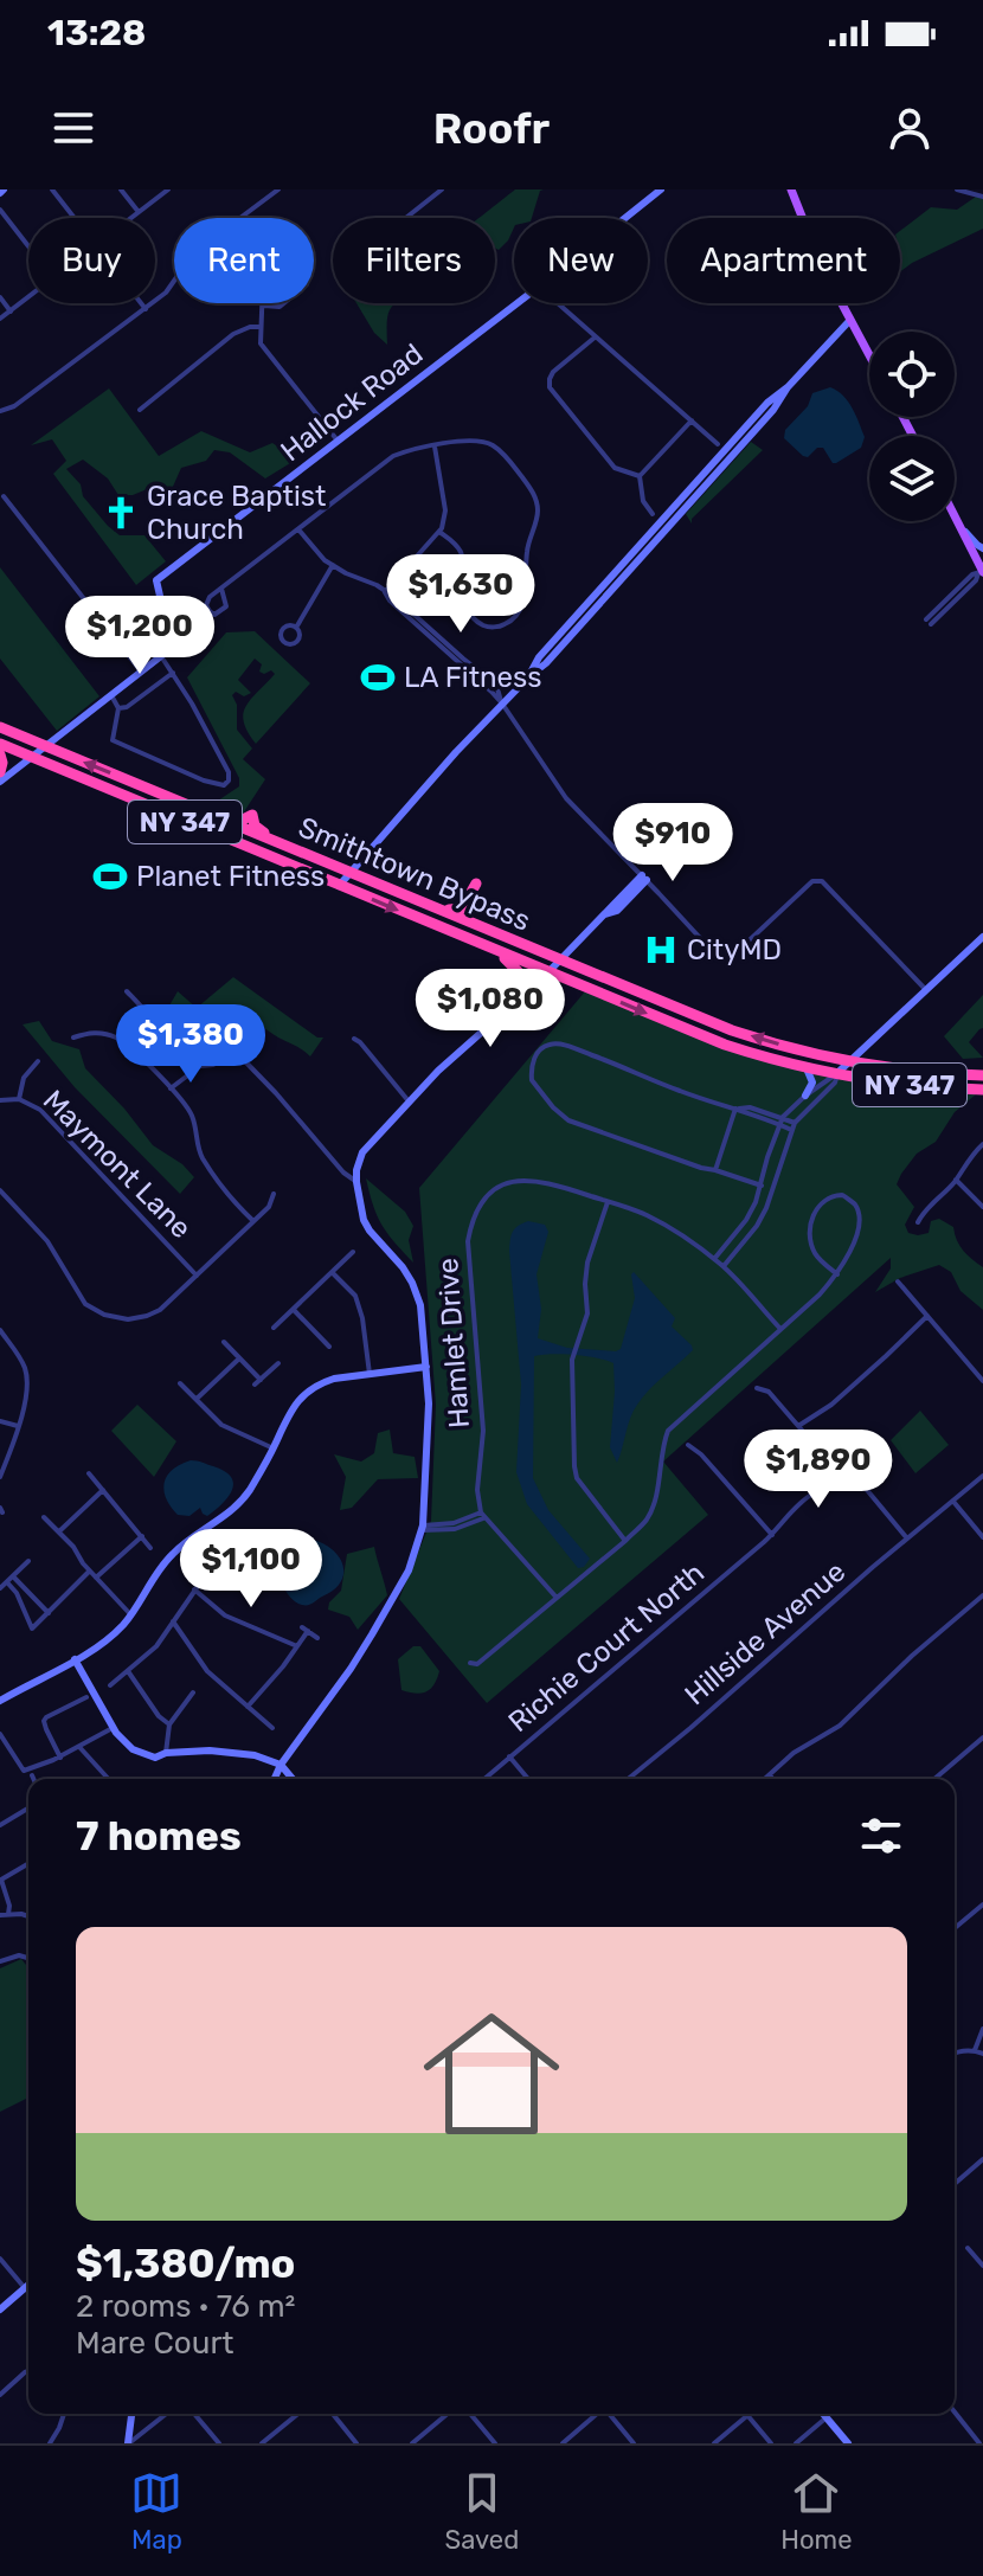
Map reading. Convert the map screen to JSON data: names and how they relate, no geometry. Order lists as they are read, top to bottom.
{
  "streets": {
    "highway": ["NY 347", "Smithtown Bypass"],
    "street": [
      "Hallock Road",
      "Maymont Lane",
      "Hamlet Drive",
      "Hillside Avenue",
      "Richie Court North"
    ]
  },
  "crossings": [
    ["NY 347", "Smithtown Bypass"]
  ],
  "places": {
    "church": ["Grace Baptist Church"],
    "sports": ["LA Fitness", "Planet Fitness"],
    "hospital": ["CityMD"]
  },
  "page": {
    "status": "13:28",
    "header": "Roofr",
    "chip": [
      "Buy",
      "Rent",
      "Filters",
      "New",
      "Apartment"
    ],
    "price": [
      "$1,630",
      "$1,200",
      "$910",
      "$1,080",
      "$1,380",
      "$1,890",
      "$1,100"
    ],
    "heading": "7 homes",
    "list": [
      {
        "name": "$1,380/mo",
        "note": "2 rooms · 76 m² · Mare Court"
      }
    ],
    "tabs": ["Map", "Saved", "Home"]
  }
}
